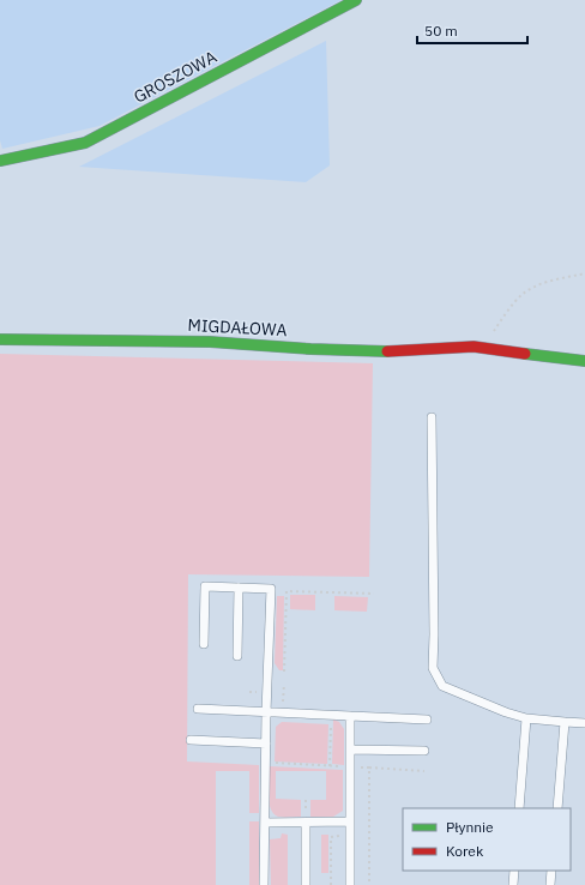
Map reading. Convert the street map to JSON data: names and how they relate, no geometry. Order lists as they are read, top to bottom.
{
  "streets": {
    "street": ["GROSZOWA", "MIGDAŁOWA"]
  },
  "legend": ["Płynnie", "Korek"],
  "scale_bar": "50 m"
}
